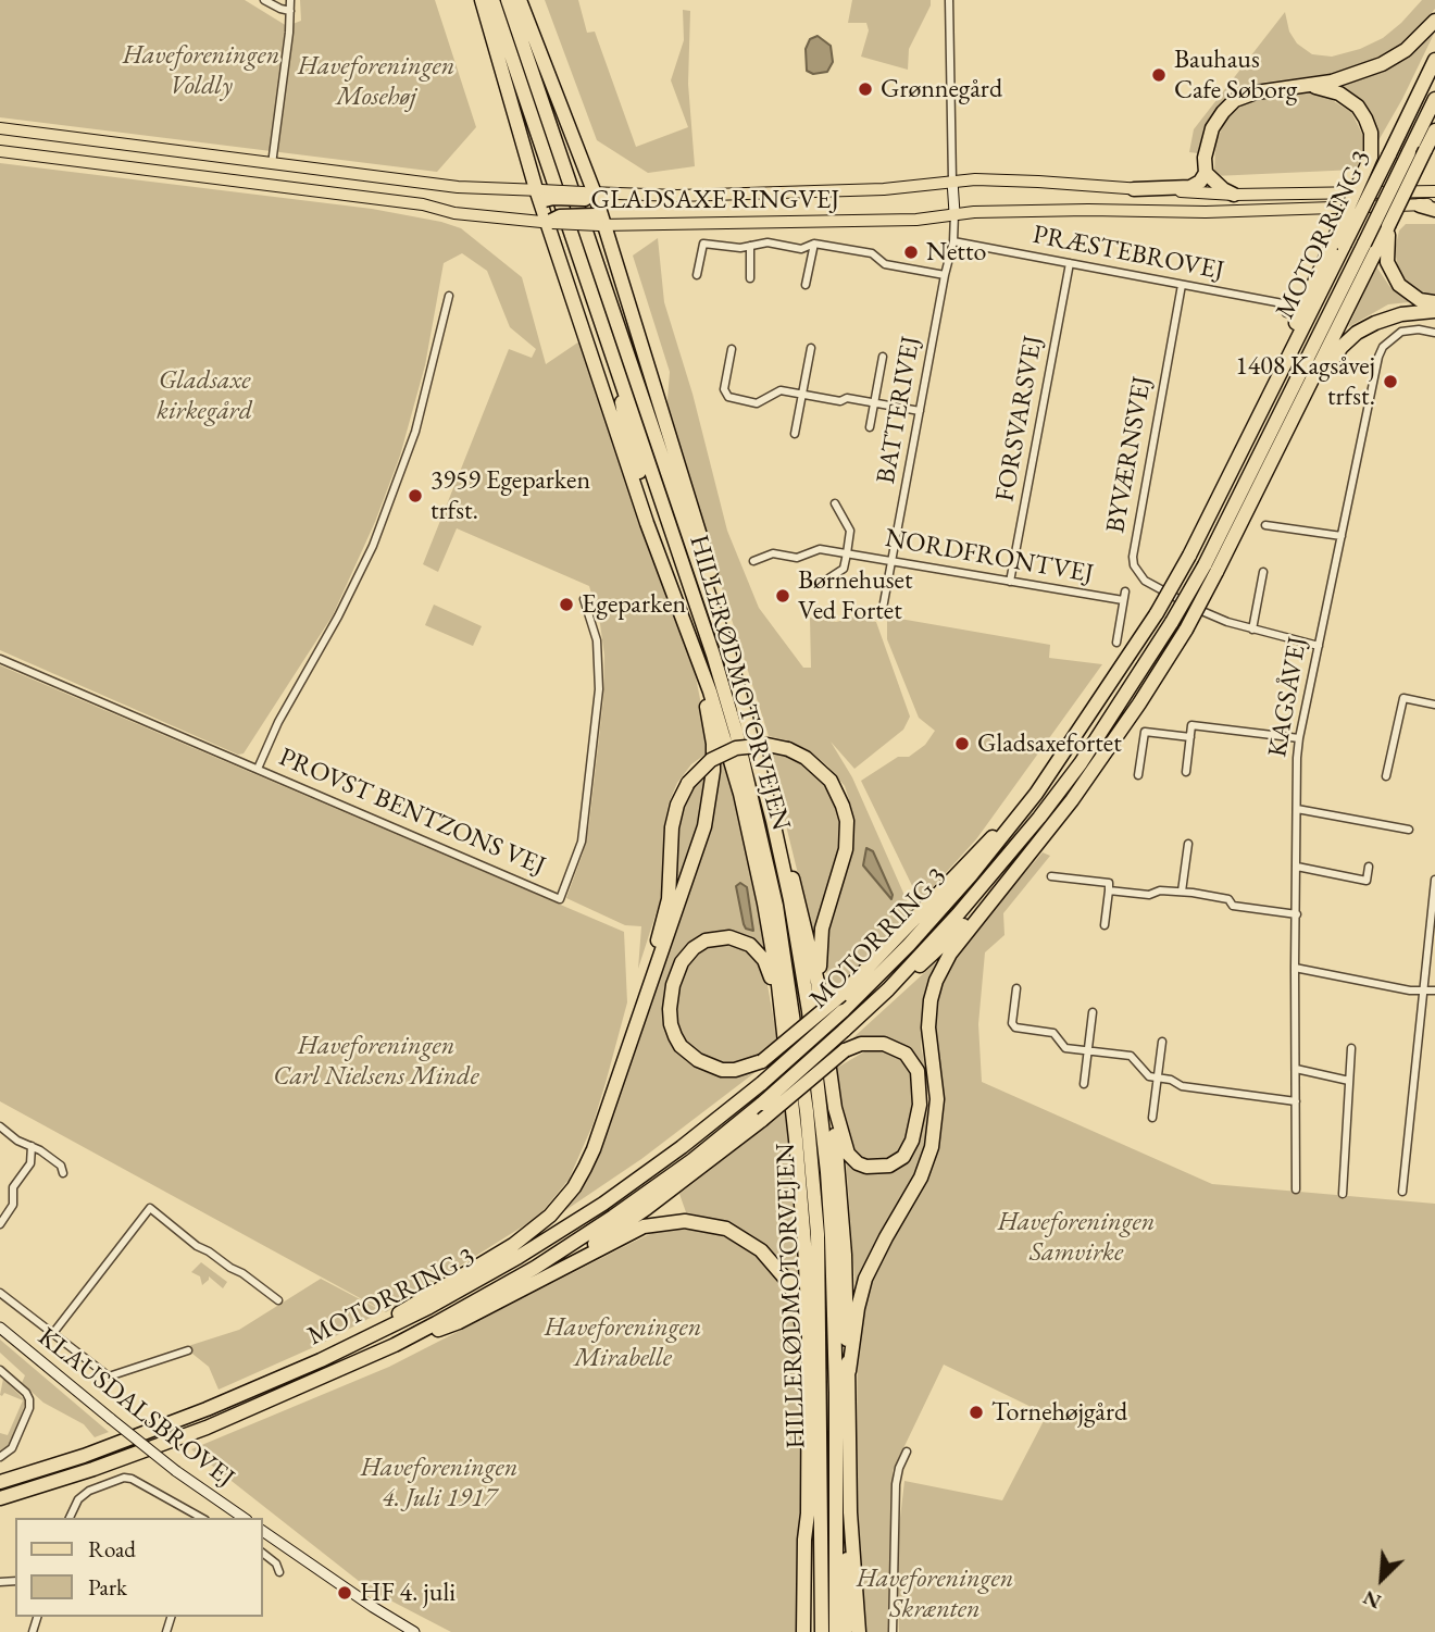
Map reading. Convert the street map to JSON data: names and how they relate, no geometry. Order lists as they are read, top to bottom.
{
  "streets": {
    "highway": ["MOTORRING 3", "HILLERØDMOTORVEJEN"],
    "main road": ["GLADSAXE RINGVEJ"],
    "street": [
      "PRÆSTEBROVEJ",
      "BATTERIVEJ",
      "FORSVARSVEJ",
      "BYVÆRNSVEJ",
      "NORDFRONTVEJ",
      "KAGSÅVEJ",
      "PROVST BENTZONS VEJ",
      "KLAUSDALSBROVEJ"
    ]
  },
  "crossings": [
    ["GLADSAXE RINGVEJ", "BATTERIVEJ"],
    ["PRÆSTEBROVEJ", "BATTERIVEJ"],
    ["PRÆSTEBROVEJ", "FORSVARSVEJ"],
    ["PRÆSTEBROVEJ", "BYVÆRNSVEJ"],
    ["BATTERIVEJ", "NORDFRONTVEJ"],
    ["FORSVARSVEJ", "NORDFRONTVEJ"],
    ["BYVÆRNSVEJ", "KAGSÅVEJ"]
  ],
  "parks": [
    "Haveforeningen Voldly",
    "Haveforeningen Mosehøj",
    "Gladsaxe kirkegård",
    "Haveforeningen Carl Nielsens Minde",
    "Haveforeningen Samvirke",
    "Haveforeningen Mirabelle",
    "Haveforeningen 4. Juli 1917",
    "Haveforeningen Skrænten"
  ],
  "places": [
    "Bauhaus Cafe Søborg",
    "Grønnegård",
    "Netto",
    "1408 Kagsåvej trfst.",
    "3959 Egeparken trfst.",
    "Børnehuset Ved Fortet",
    "Egeparken",
    "Gladsaxefortet",
    "Tornehøjgård",
    "HF 4. juli"
  ],
  "legend": ["Road", "Park"],
  "north": "bottom left"
}
